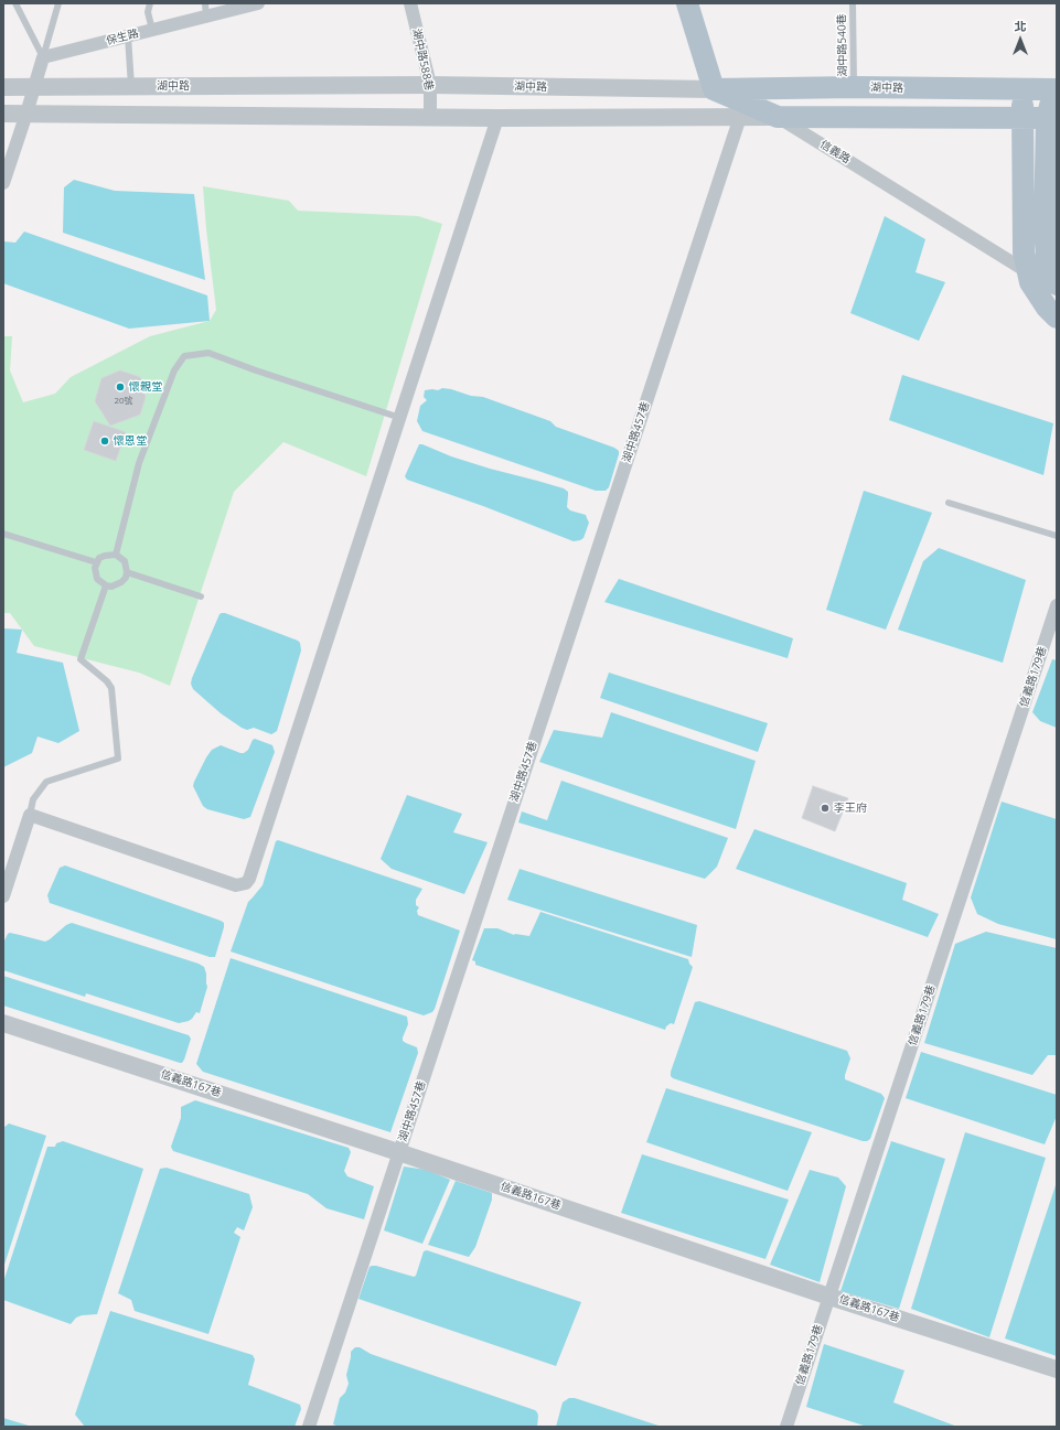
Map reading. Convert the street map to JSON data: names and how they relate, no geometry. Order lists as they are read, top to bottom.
{
  "streets": {
    "main road": ["湖中路", "信義路"],
    "street": [
      "保生路",
      "湖中路588巷",
      "湖中路457巷",
      "信義路179巷",
      "信義路167巷"
    ],
    "lane": ["湖中路540巷"]
  },
  "crossings": [
    ["湖中路540巷", "湖中路"],
    ["湖中路588巷", "湖中路"],
    ["湖中路", "信義路"],
    ["湖中路457巷", "信義路167巷"],
    ["信義路179巷", "信義路167巷"]
  ],
  "places": ["懷親堂", "懷恩堂", "李王府"],
  "house_numbers": ["20號"],
  "north": "top"
}
